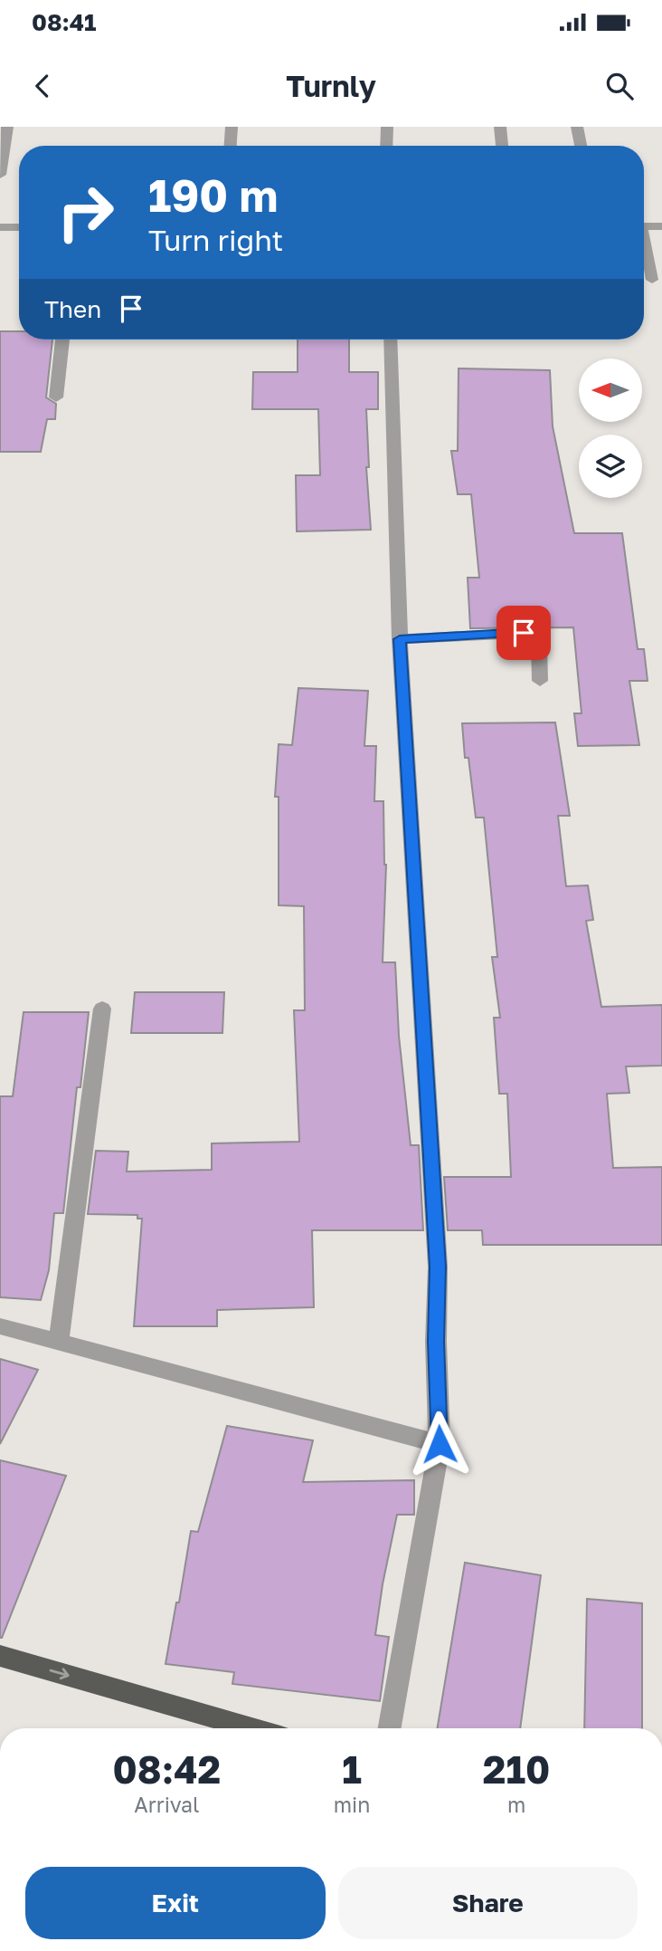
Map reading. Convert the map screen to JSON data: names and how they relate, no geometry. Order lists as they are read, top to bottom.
{
  "north": "left",
  "page": {
    "status": "08:41",
    "header": "Turnly",
    "turn": ["190 m", "Turn right"],
    "then": "Then",
    "eta": [
      "08:42",
      "Arrival",
      "1",
      "min",
      "210",
      "m"
    ],
    "buttons": ["Exit", "Share"]
  }
}
